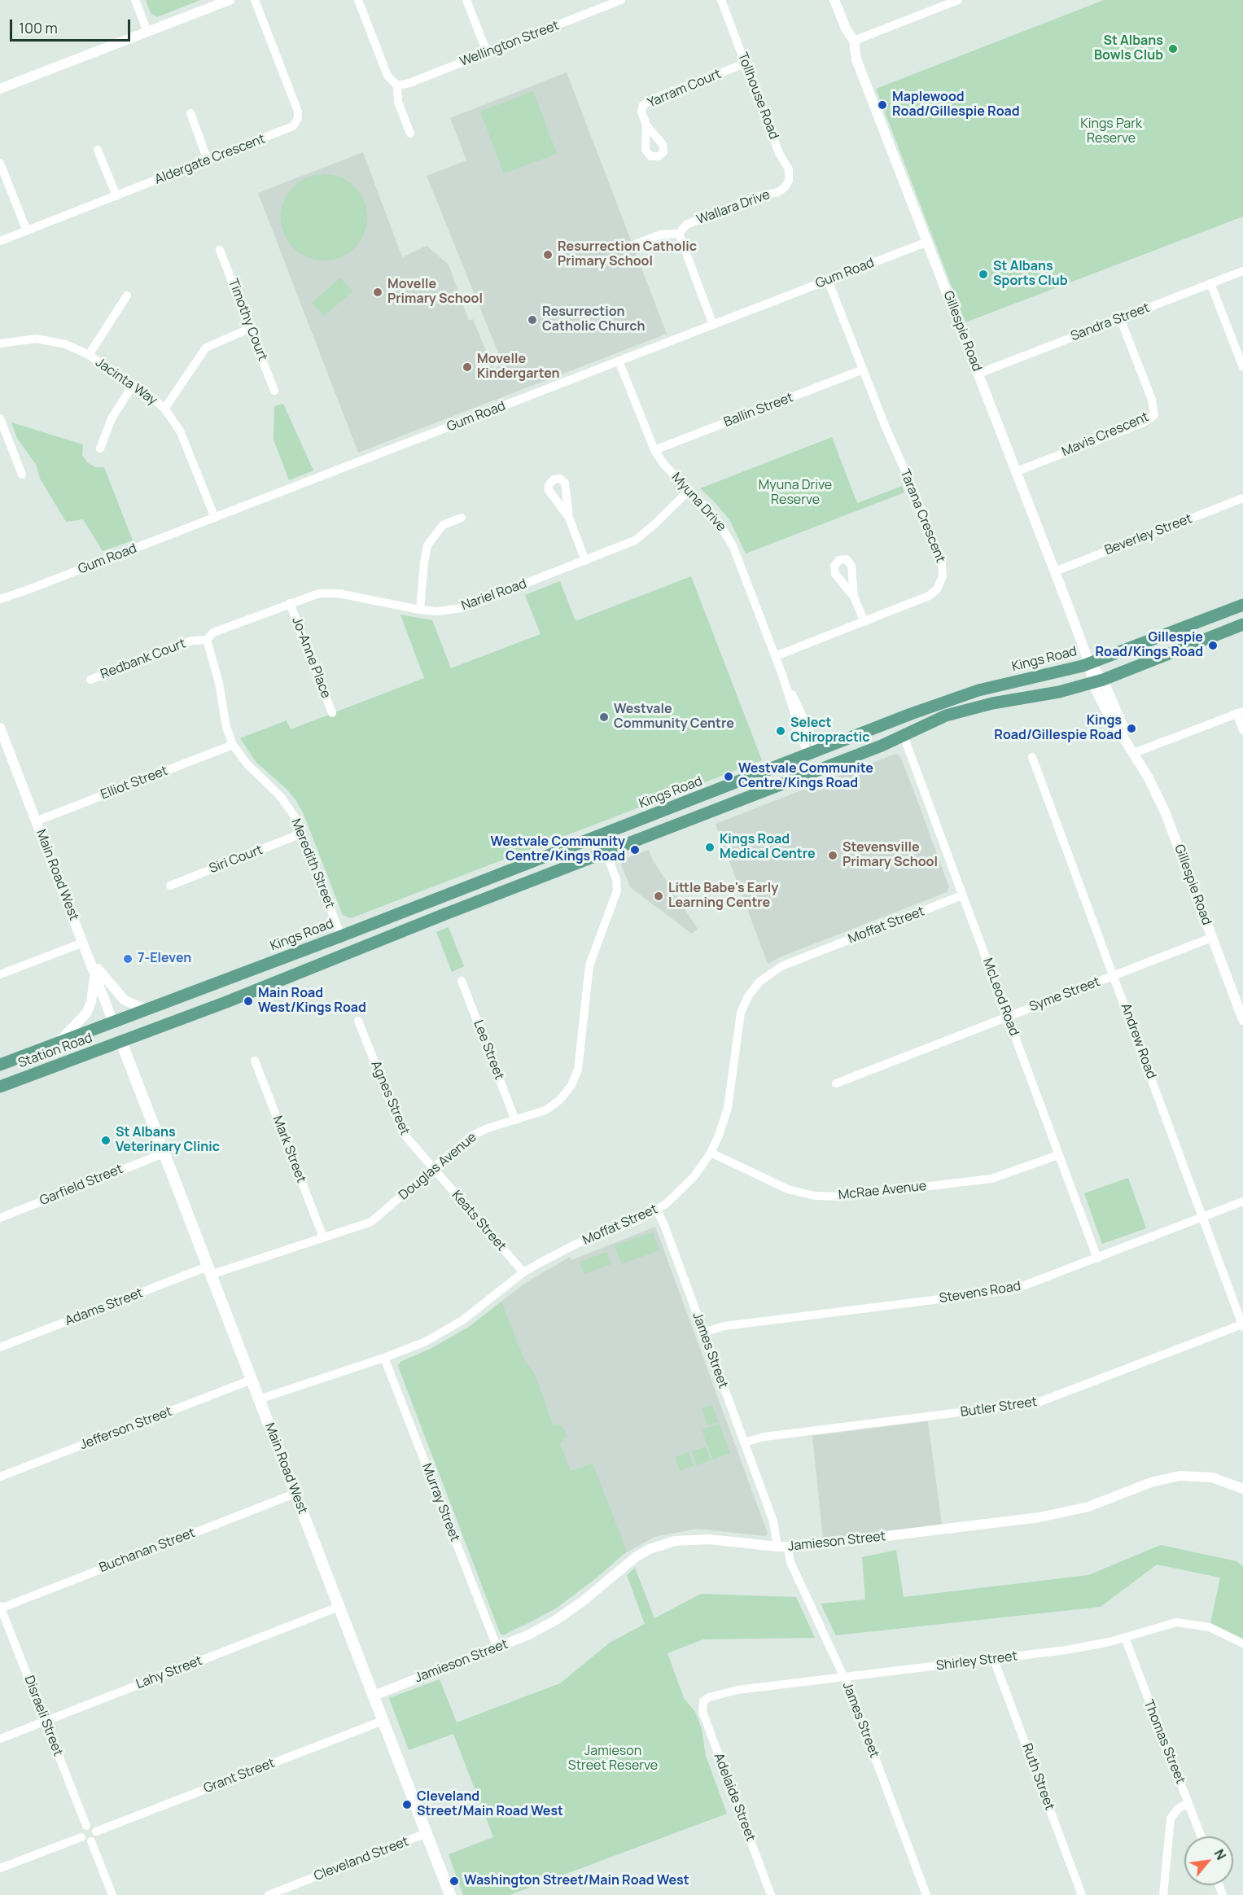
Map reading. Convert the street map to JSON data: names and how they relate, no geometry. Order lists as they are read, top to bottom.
{
  "streets": {
    "main road": ["Kings Road", "Main Road West", "Station Road"],
    "street": [
      "Wellington Street",
      "Yarram Court",
      "Tollhouse Road",
      "Aldergate Crescent",
      "Wallara Drive",
      "Gum Road",
      "Timothy Court",
      "Sandra Street",
      "Gillespie Road",
      "Jacinta Way",
      "Ballin Street",
      "Mavis Crescent",
      "Myuna Drive",
      "Tarana Crescent",
      "Beverley Street",
      "Nariel Road",
      "Jo-Anne Place",
      "Redbank Court",
      "Elliot Street",
      "Siri Court",
      "Meredith Street",
      "Moffat Street",
      "Syme Street",
      "McLeod Road",
      "Andrew Road",
      "Lee Street",
      "Agnes Street",
      "Mark Street",
      "Douglas Avenue",
      "Garfield Street",
      "McRae Avenue",
      "Keats Street",
      "Stevens Road",
      "Adams Street",
      "James Street",
      "Butler Street",
      "Jefferson Street",
      "Murray Street",
      "Jamieson Street",
      "Buchanan Street",
      "Shirley Street",
      "Lahy Street",
      "Disraeli Street",
      "Thomas Street",
      "Grant Street",
      "Ruth Street",
      "Adelaide Street",
      "Cleveland Street"
    ]
  },
  "crossings": [
    ["Yarram Court", "Tollhouse Road"],
    ["Tollhouse Road", "Wallara Drive"],
    ["Gum Road", "Gillespie Road"],
    ["Gum Road", "Jacinta Way"],
    ["Gum Road", "Myuna Drive"],
    ["Gum Road", "Tarana Crescent"],
    ["Sandra Street", "Gillespie Road"],
    ["Sandra Street", "Mavis Crescent"],
    ["Gillespie Road", "Mavis Crescent"],
    ["Gillespie Road", "Beverley Street"],
    ["Gillespie Road", "Kings Road"],
    ["Gillespie Road", "Syme Street"],
    ["Ballin Street", "Myuna Drive"],
    ["Ballin Street", "Tarana Crescent"],
    ["Myuna Drive", "Tarana Crescent"],
    ["Myuna Drive", "Nariel Road"],
    ["Myuna Drive", "Kings Road"],
    ["Nariel Road", "Jo-Anne Place"],
    ["Nariel Road", "Redbank Court"],
    ["Redbank Court", "Meredith Street"],
    ["Kings Road", "Meredith Street"],
    ["Kings Road", "Main Road West"],
    ["Kings Road", "Station Road"],
    ["Elliot Street", "Meredith Street"],
    ["Elliot Street", "Main Road West"],
    ["Siri Court", "Meredith Street"],
    ["Main Road West", "Moffat Street"],
    ["Main Road West", "Station Road"],
    ["Main Road West", "Douglas Avenue"],
    ["Main Road West", "Garfield Street"],
    ["Main Road West", "Adams Street"],
    ["Main Road West", "Jefferson Street"],
    ["Main Road West", "Jamieson Street"],
    ["Main Road West", "Buchanan Street"],
    ["Main Road West", "Lahy Street"],
    ["Main Road West", "Grant Street"],
    ["Main Road West", "Cleveland Street"],
    ["Moffat Street", "McLeod Road"],
    ["Moffat Street", "McRae Avenue"],
    ["Moffat Street", "Keats Street"],
    ["Moffat Street", "James Street"],
    ["Moffat Street", "Murray Street"],
    ["Syme Street", "McLeod Road"],
    ["Syme Street", "Andrew Road"],
    ["McLeod Road", "McRae Avenue"],
    ["McLeod Road", "Stevens Road"],
    ["Andrew Road", "Stevens Road"],
    ["Andrew Road", "Butler Street"],
    ["Lee Street", "Douglas Avenue"],
    ["Agnes Street", "Douglas Avenue"],
    ["Agnes Street", "Keats Street"],
    ["Mark Street", "Douglas Avenue"],
    ["Douglas Avenue", "Keats Street"],
    ["Douglas Avenue", "Adams Street"],
    ["Stevens Road", "James Street"],
    ["James Street", "Butler Street"],
    ["James Street", "Jamieson Street"],
    ["James Street", "Shirley Street"],
    ["Murray Street", "Jamieson Street"],
    ["Buchanan Street", "Disraeli Street"],
    ["Shirley Street", "Thomas Street"],
    ["Shirley Street", "Ruth Street"],
    ["Shirley Street", "Adelaide Street"],
    ["Lahy Street", "Disraeli Street"],
    ["Disraeli Street", "Grant Street"]
  ],
  "parks": ["Kings Park Reserve", "Myuna Drive Reserve", "Jamieson Street Reserve"],
  "places": [
    "St Albans Bowls Club",
    "Maplewood Road/Gillespie Road",
    "Resurrection Catholic Primary School",
    "St Albans Sports Club",
    "Movelle Primary School",
    "Resurrection Catholic Church",
    "Movelle Kindergarten",
    "Gillespie Road/Kings Road",
    "Westvale Community Centre",
    "Kings Road/Gillespie Road",
    "Select Chiropractic",
    "Westvale Communite Centre/Kings Road",
    "Kings Road Medical Centre",
    "Westvale Community Centre/Kings Road",
    "Stevensville Primary School",
    "Little Babe's Early Learning Centre",
    "7-Eleven",
    "Main Road West/Kings Road",
    "St Albans Veterinary Clinic",
    "Cleveland Street/Main Road West",
    "Washington Street/Main Road West"
  ],
  "scale_bar": "100 m",
  "north": "top right"
}
